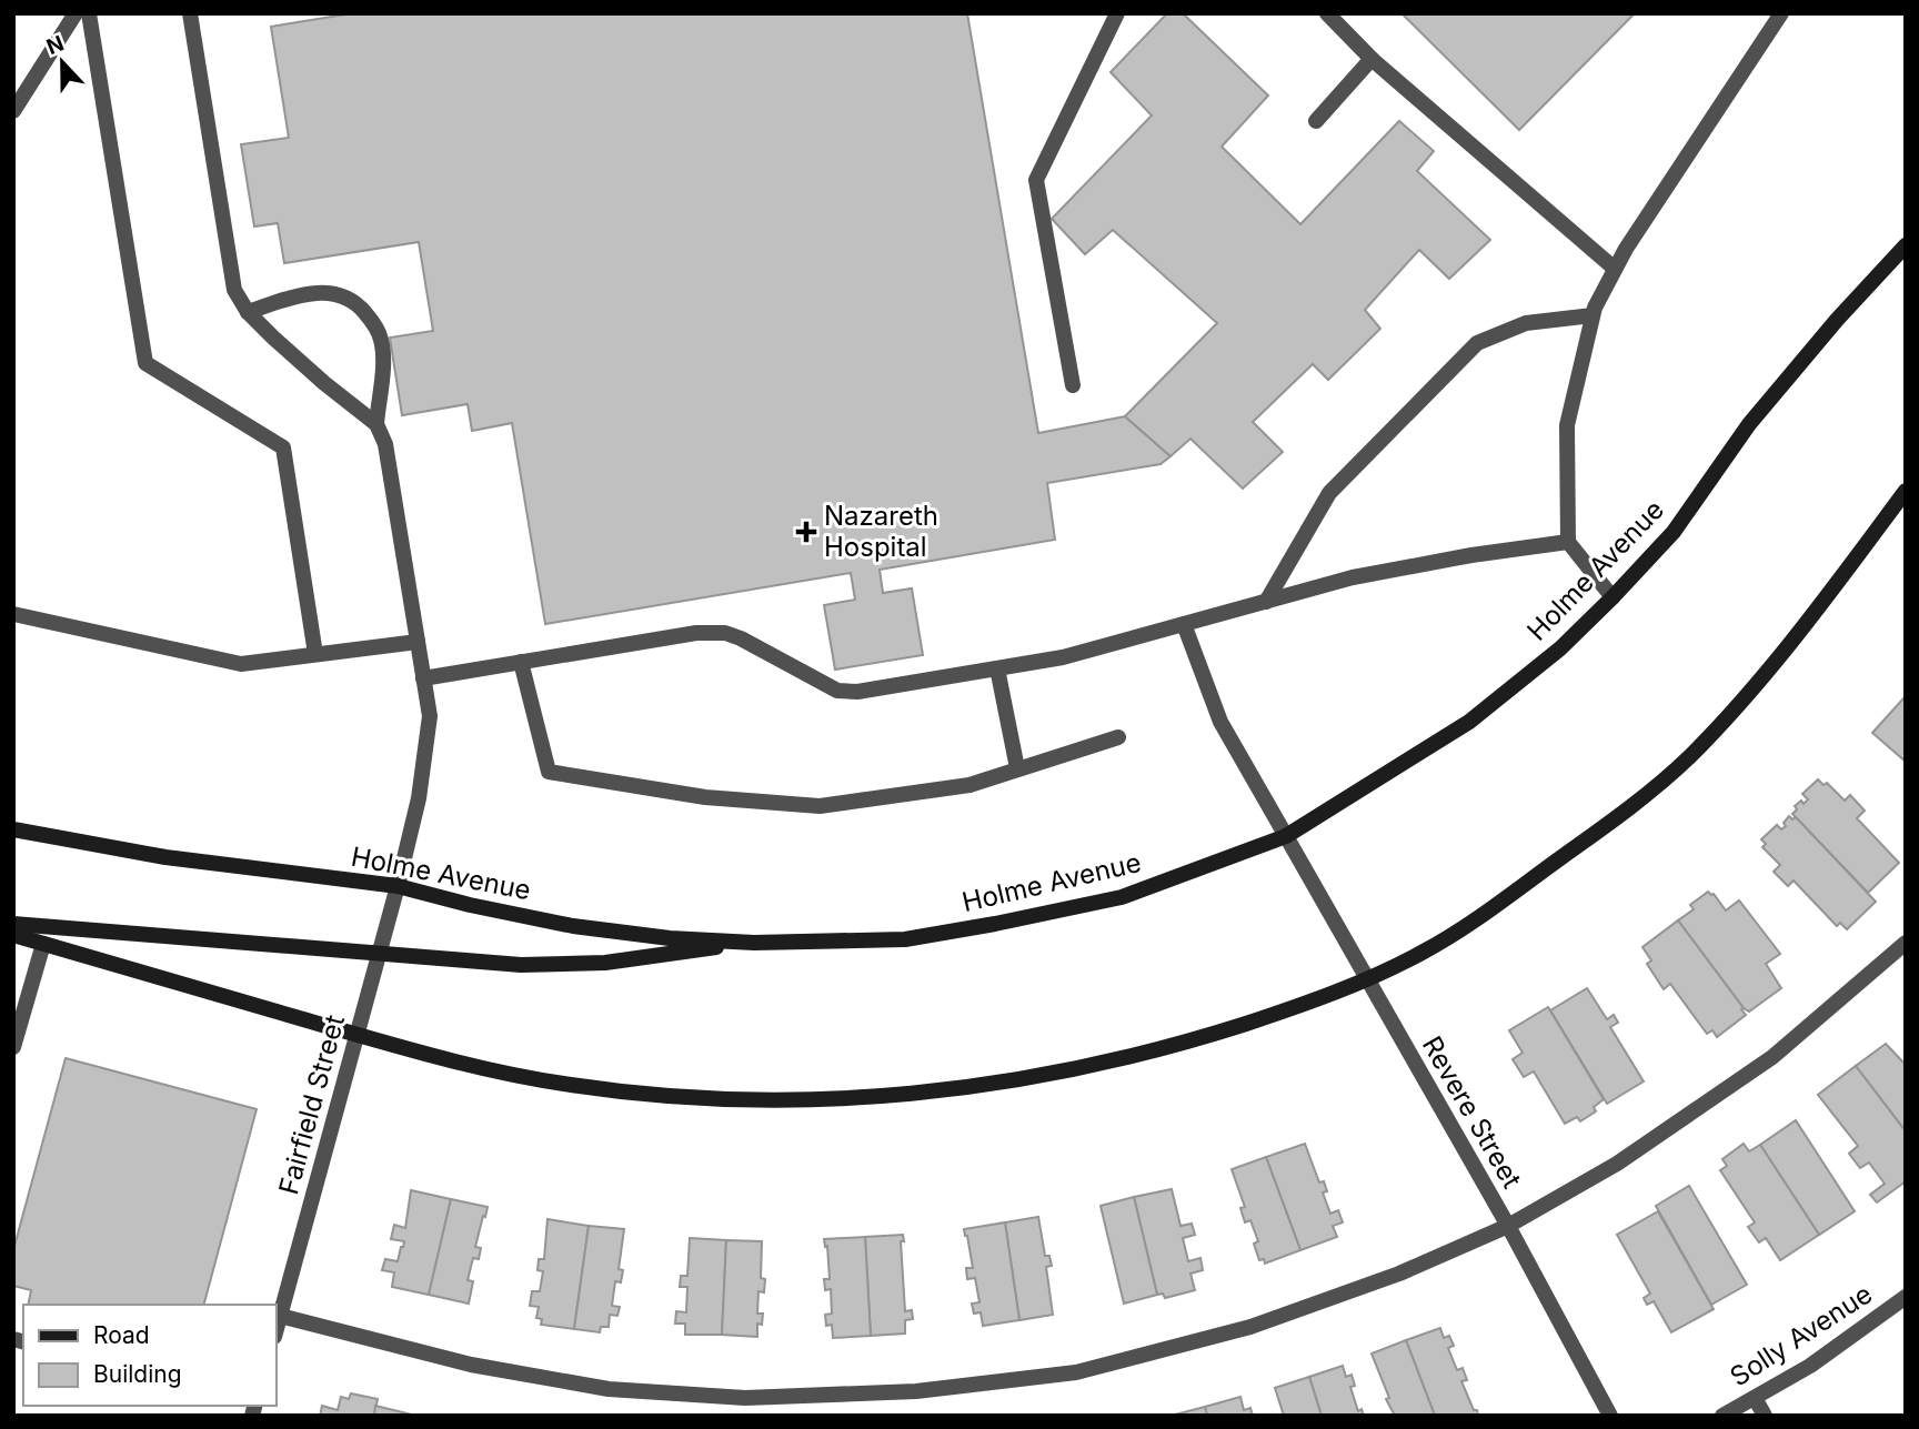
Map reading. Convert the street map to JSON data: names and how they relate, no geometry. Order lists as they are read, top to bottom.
{
  "streets": {
    "main road": ["Holme Avenue"],
    "street": ["Fairfield Street", "Revere Street", "Solly Avenue"]
  },
  "crossings": [
    ["Holme Avenue", "Fairfield Street"],
    ["Holme Avenue", "Revere Street"]
  ],
  "places": {
    "health": ["Nazareth Hospital"]
  },
  "legend": ["Road", "Building"],
  "north": "top"
}
